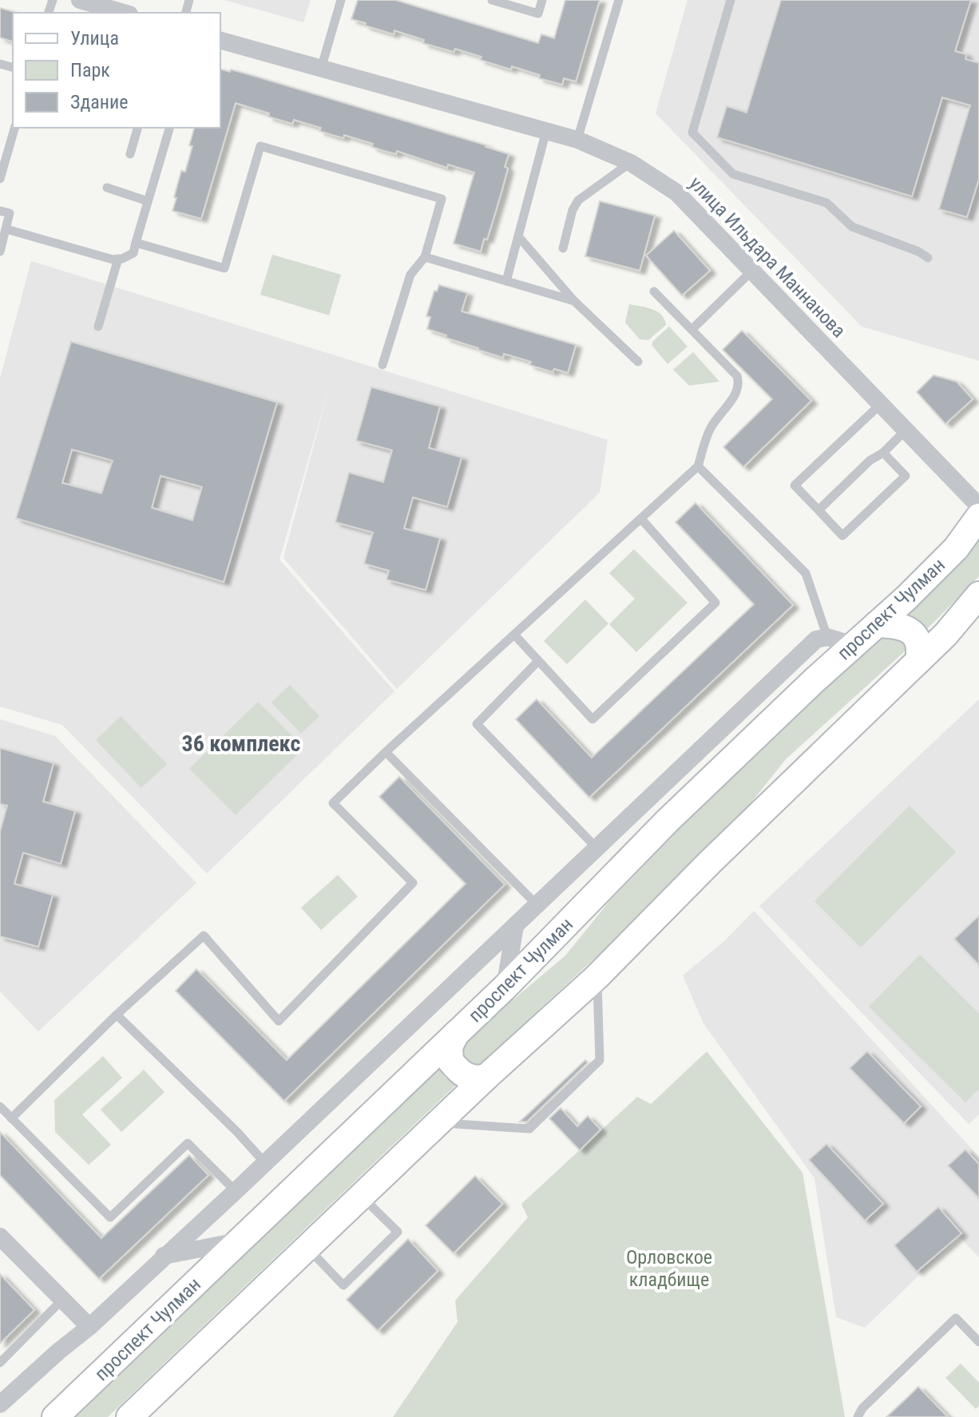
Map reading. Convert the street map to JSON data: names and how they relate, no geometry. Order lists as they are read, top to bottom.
{
  "streets": {
    "main road": ["проспект Чулман"],
    "street": ["улица Ильдара Маннанова"]
  },
  "districts": ["36 комплекс"],
  "parks": ["Орловское кладбище"],
  "legend": ["Улица", "Парк", "Здание"]
}
